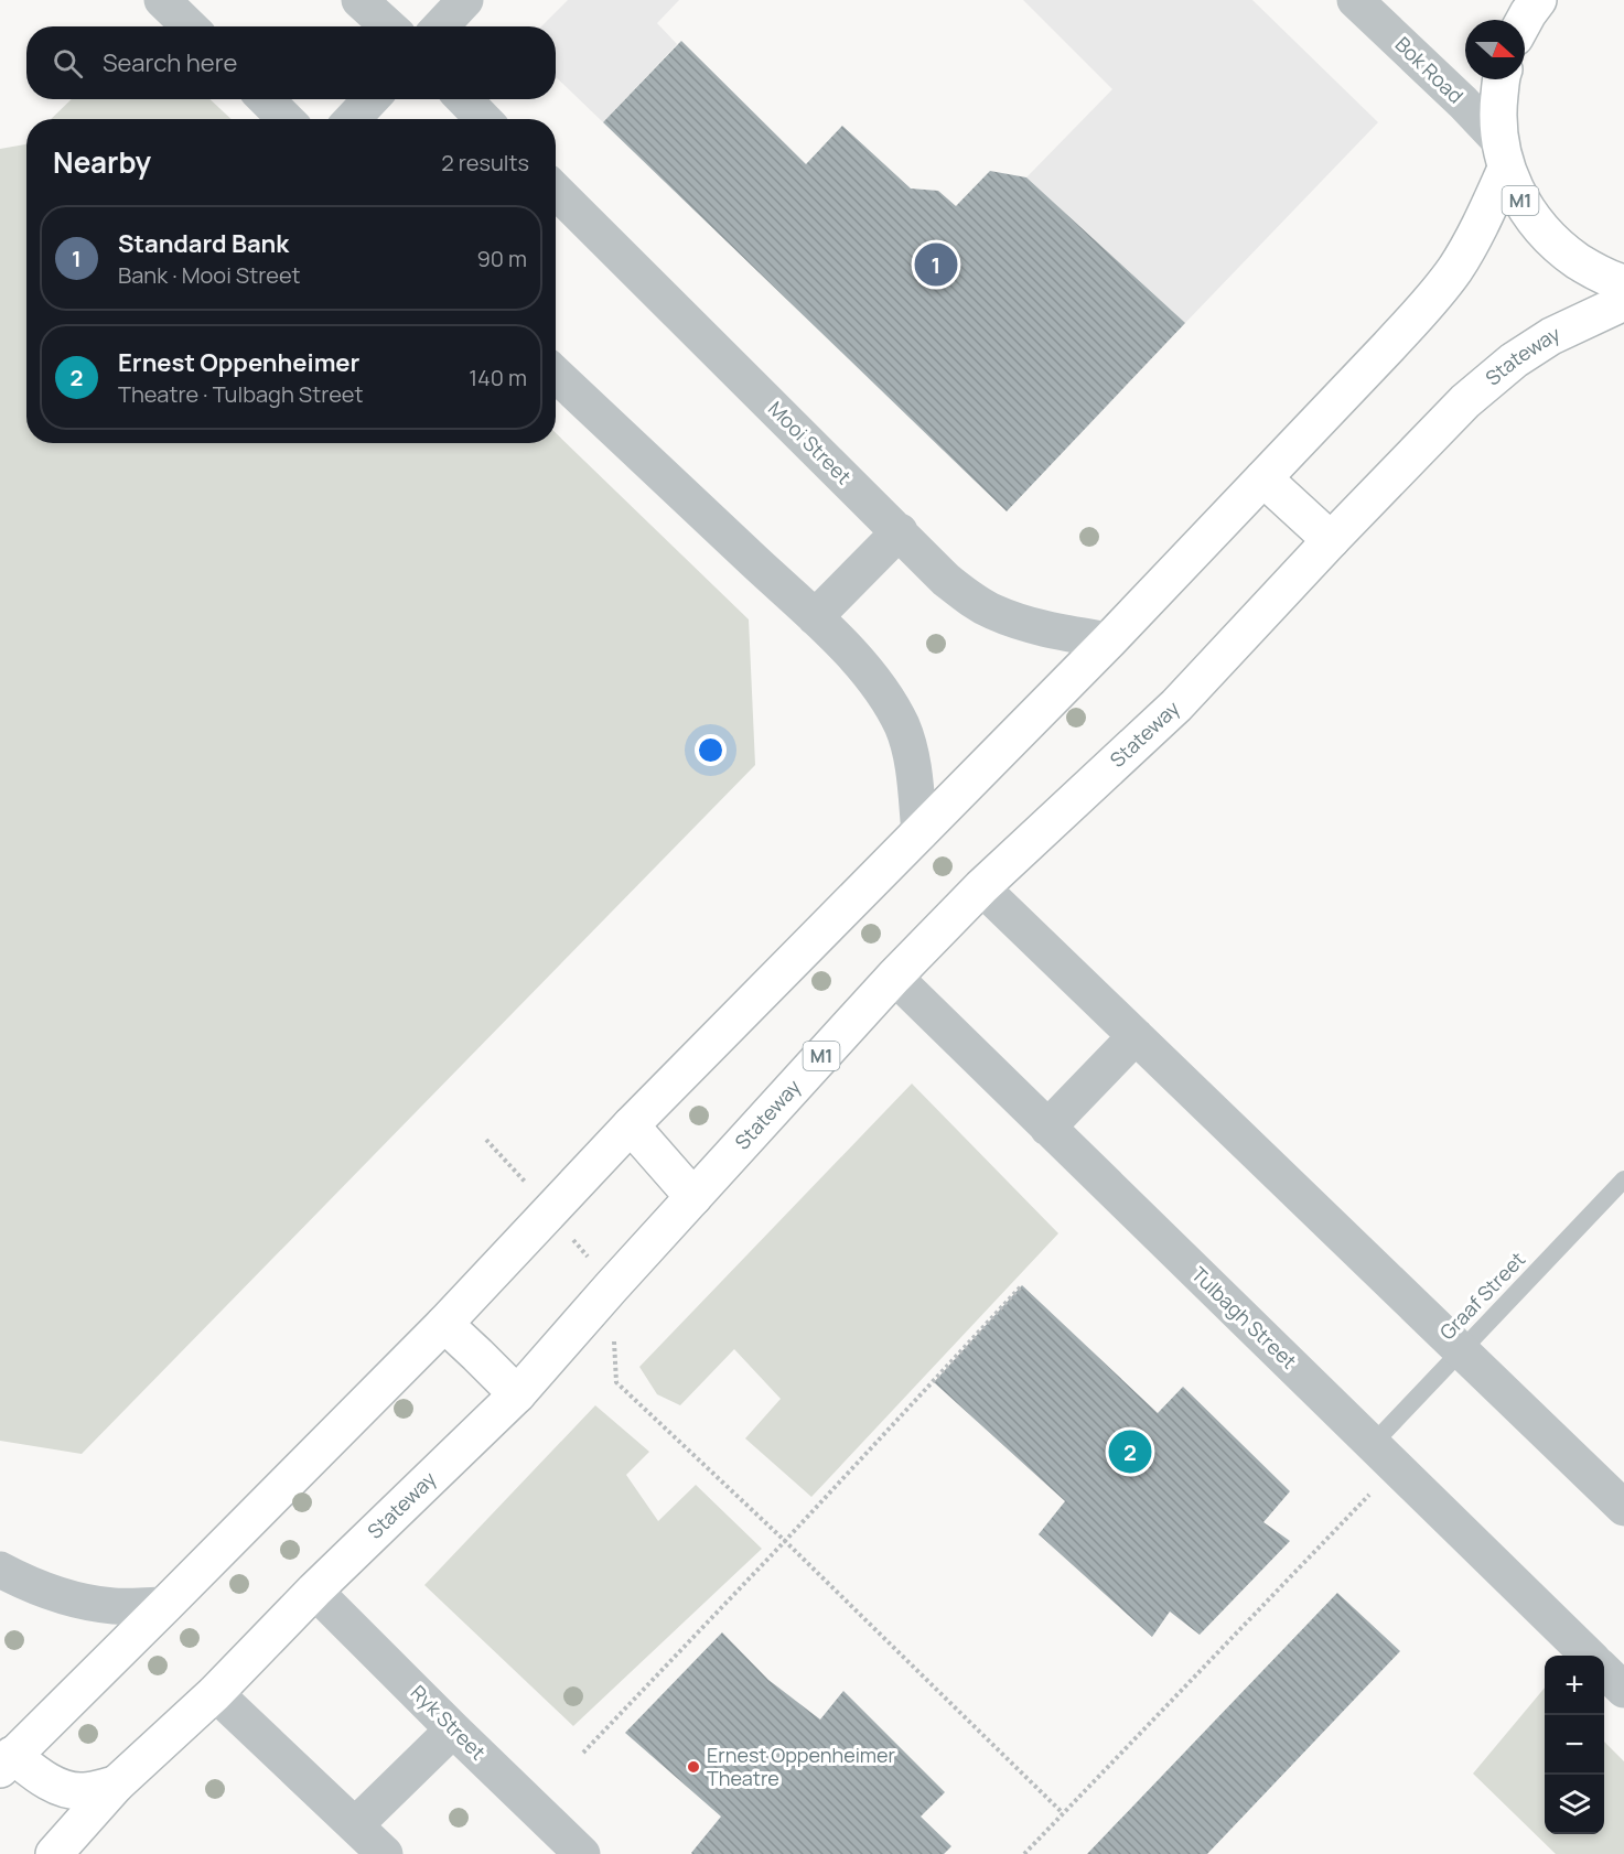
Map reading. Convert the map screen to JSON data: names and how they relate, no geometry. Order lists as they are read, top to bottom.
{
  "streets": {
    "main road": ["M1", "Stateway"],
    "street": [
      "Bok Road",
      "Mooi Street",
      "Tulbagh Street",
      "Ryk Street"
    ],
    "lane": ["Graaf Street"]
  },
  "crossings": [
    ["Bok Road", "M1"],
    ["M1", "Mooi Street"],
    ["Stateway", "Tulbagh Street"],
    ["Stateway", "Ryk Street"],
    ["Graaf Street", "Tulbagh Street"]
  ],
  "places": ["Ernest Oppenheimer Theatre"],
  "north": "right",
  "page": {
    "search": "Search here",
    "heading": ["Nearby", "2 results"],
    "list": [
      {
        "mark": "1",
        "name": "Standard Bank",
        "note": "Bank · Mooi Street",
        "value": "90 m"
      },
      {
        "mark": "2",
        "name": "Ernest Oppenheimer",
        "note": "Theatre · Tulbagh Street",
        "value": "140 m"
      }
    ],
    "pins": ["1", "2"],
    "map_buttons": ["+", "−"]
  }
}
